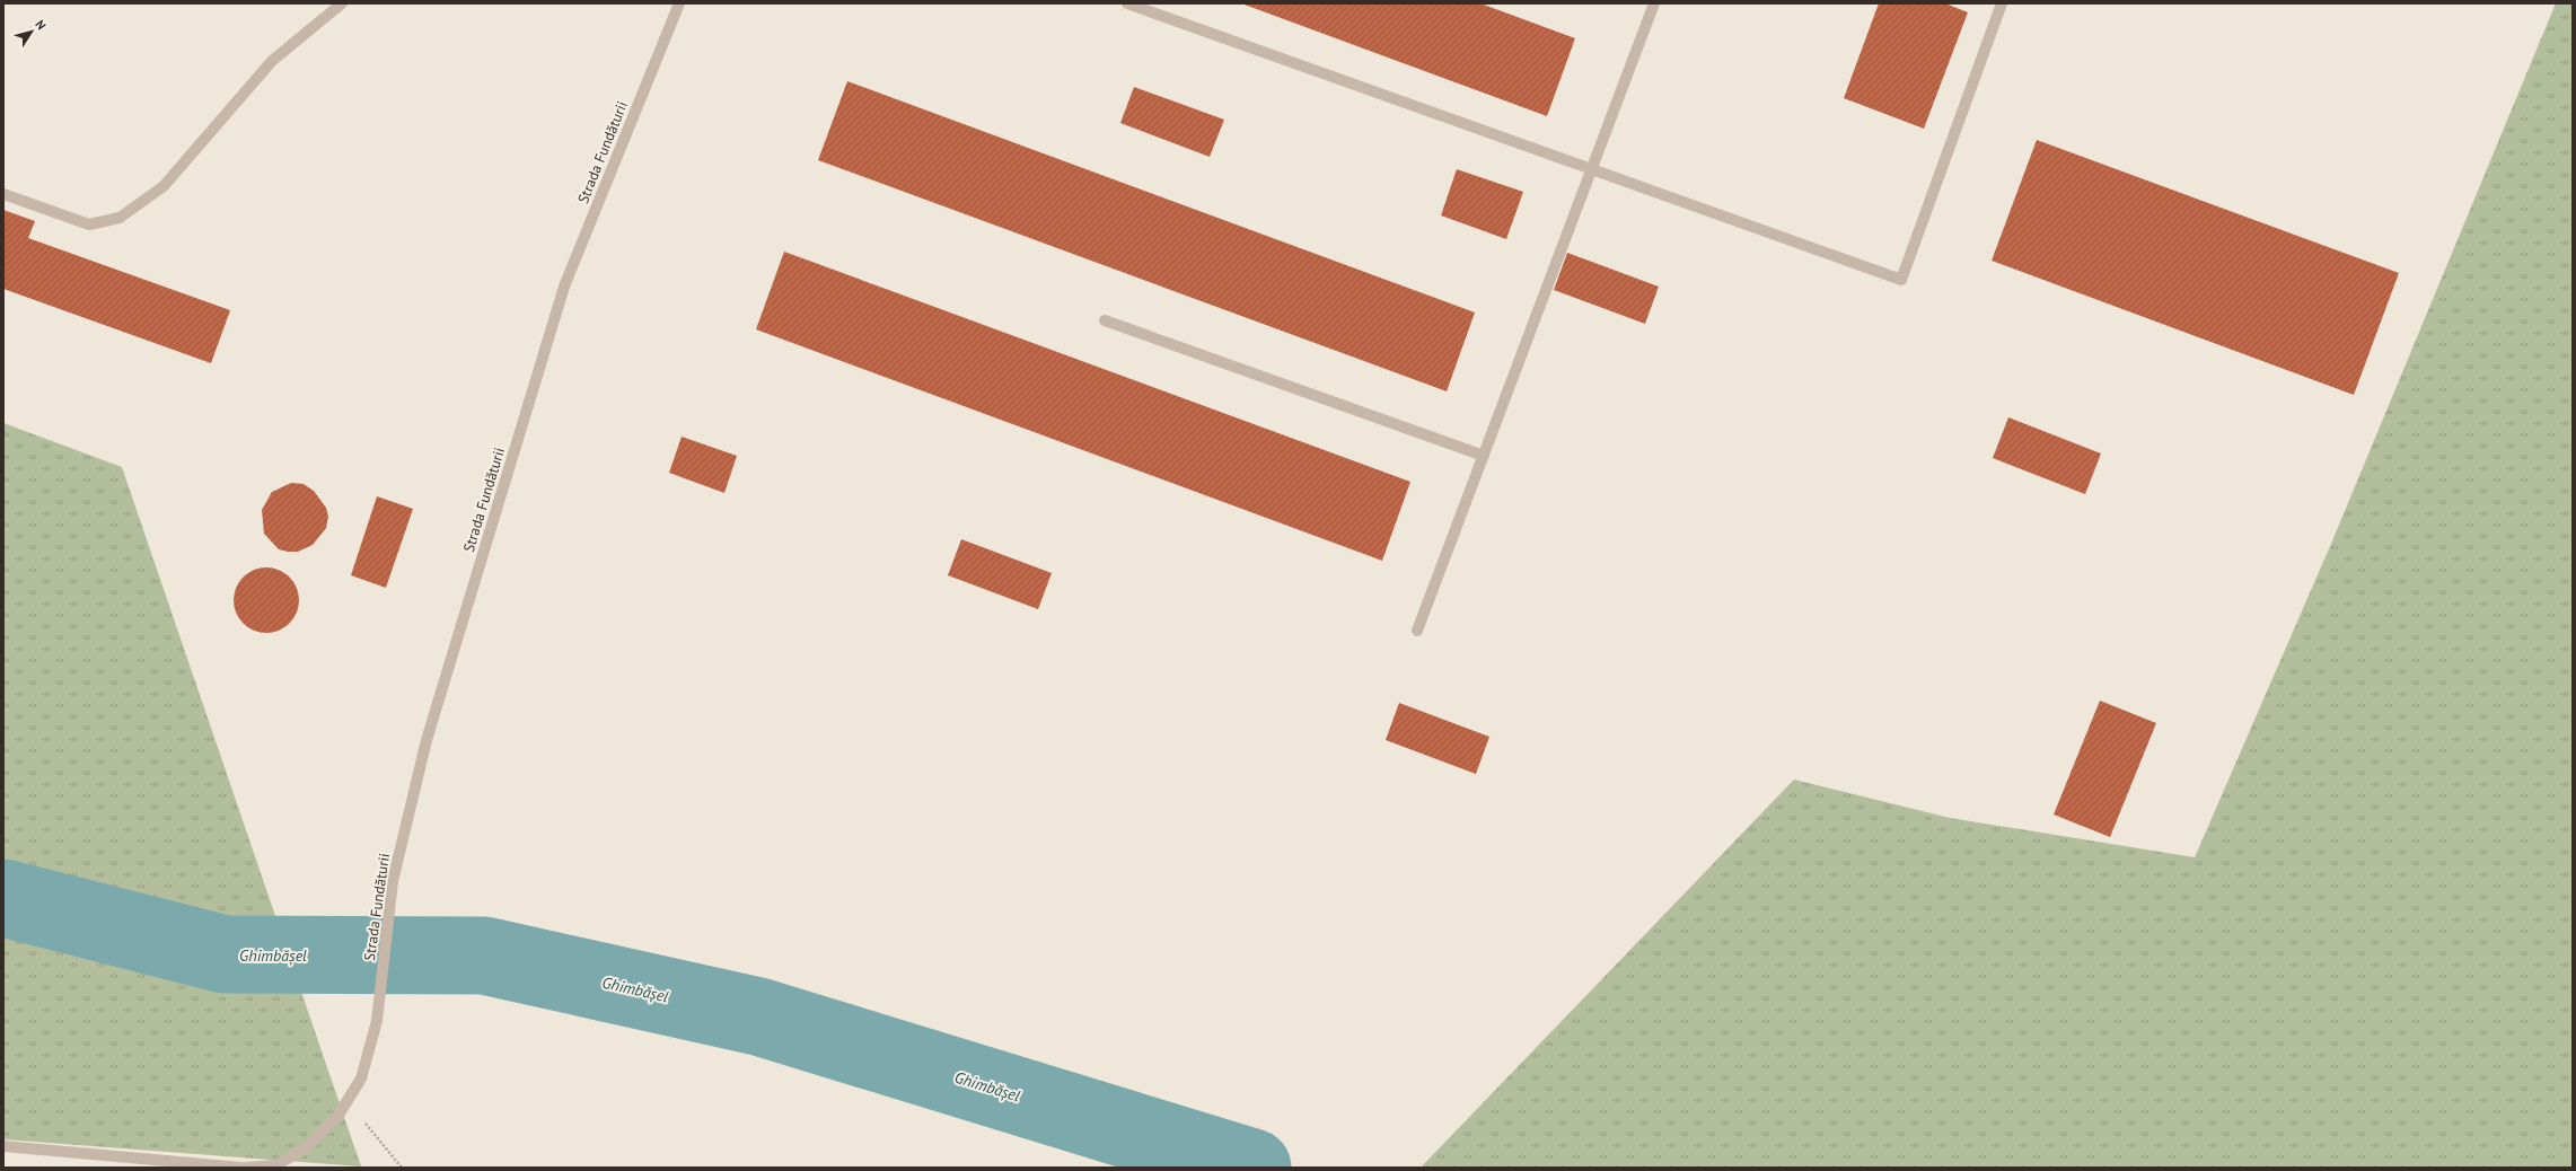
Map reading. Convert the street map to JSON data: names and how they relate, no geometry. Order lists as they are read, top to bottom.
{
  "streets": {
    "street": ["Strada Fundăturii"]
  },
  "water": ["Ghimbășel"],
  "north": "top right"
}
